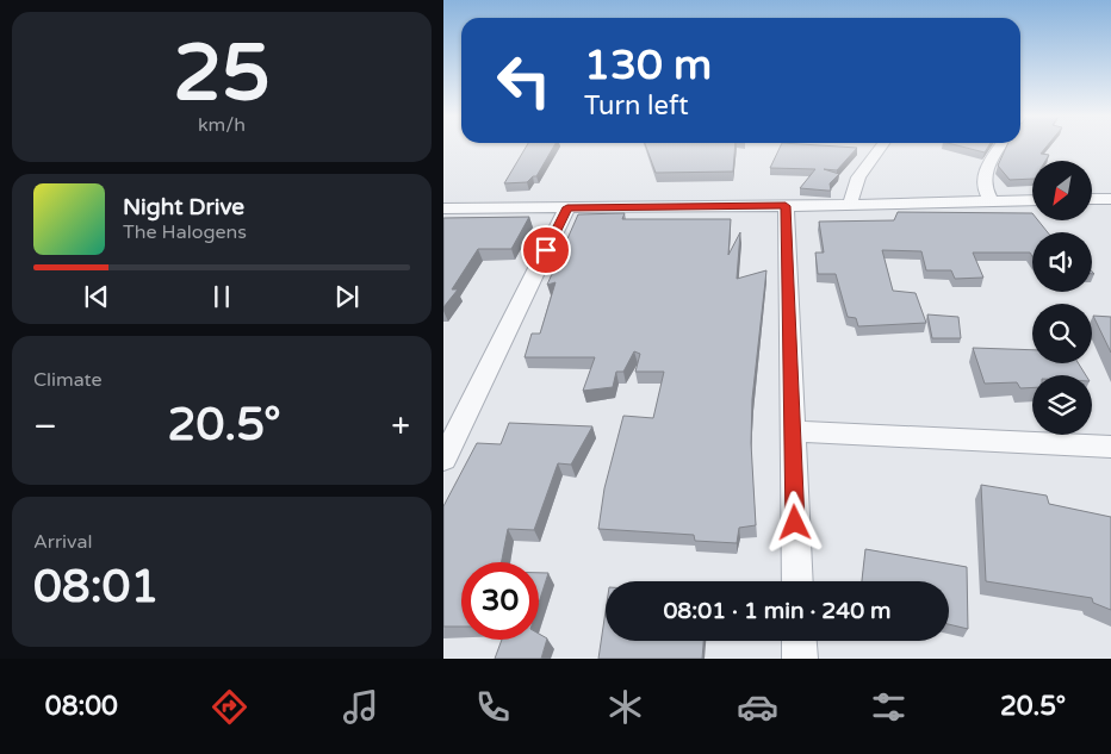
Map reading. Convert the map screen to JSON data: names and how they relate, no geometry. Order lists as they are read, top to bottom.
{
  "north": "bottom left",
  "page": {
    "tile": [
      ["25", "km/h"],
      "Climate",
      ["Arrival", "08:01"]
    ],
    "turn": ["130 m", "Turn left"],
    "song": ["Night Drive", "The Halogens"],
    "heat": ["−", "20.5°", "+"],
    "limit": "30",
    "trip": "08:01 · 1 min · 240 m",
    "tabs": ["08:00", "20.5°"]
  }
}
